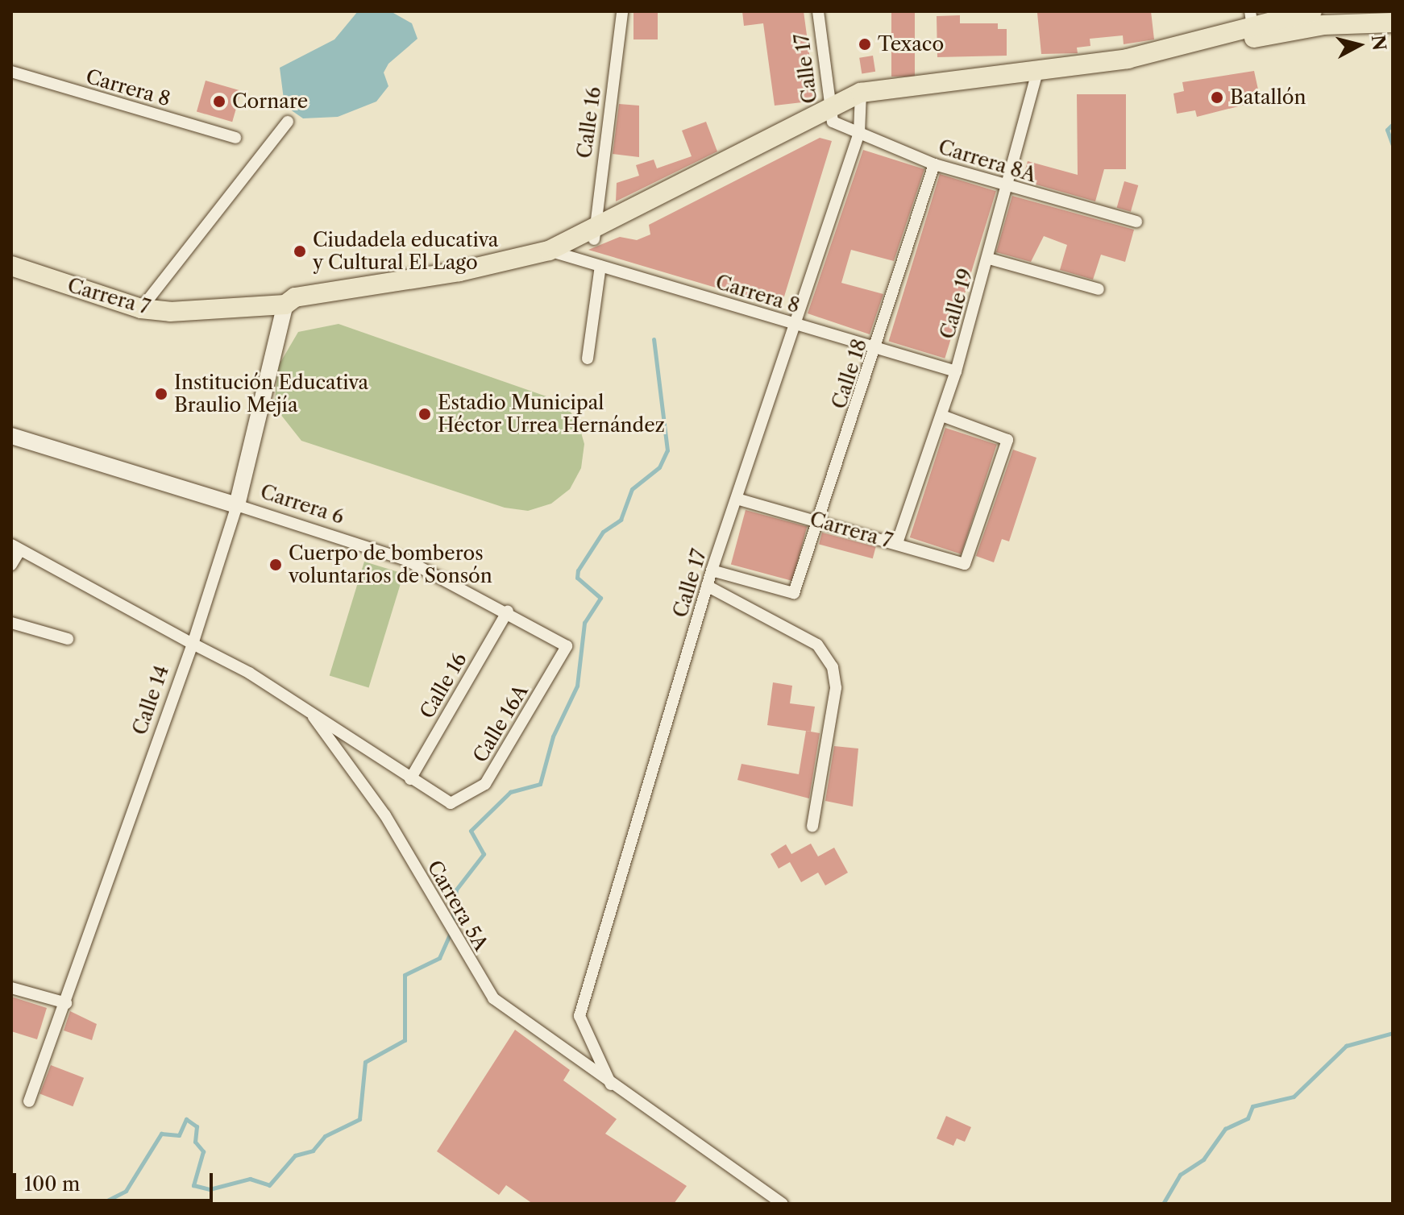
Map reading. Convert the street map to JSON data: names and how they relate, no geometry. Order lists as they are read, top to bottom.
{
  "streets": {
    "main road": ["Carrera 7", "Carrera 6", "Calle 14"],
    "street": [
      "Calle 17",
      "Carrera 8",
      "Calle 16",
      "Carrera 8A",
      "Calle 19",
      "Calle 18",
      "Calle 16A",
      "Carrera 5A"
    ]
  },
  "crossings": [
    ["Calle 17", "Carrera 8"],
    ["Calle 17", "Carrera 8A"],
    ["Calle 17", "Carrera 7"],
    ["Calle 17", "Calle 18"],
    ["Calle 17", "Carrera 5A"],
    ["Carrera 8", "Carrera 7"],
    ["Carrera 8", "Calle 19"],
    ["Carrera 8", "Calle 18"],
    ["Calle 16", "Carrera 7"],
    ["Calle 16", "Carrera 6"],
    ["Calle 16", "Carrera 5A"],
    ["Carrera 8A", "Carrera 7"],
    ["Carrera 8A", "Calle 19"],
    ["Carrera 8A", "Calle 18"],
    ["Carrera 7", "Calle 19"],
    ["Carrera 7", "Calle 18"],
    ["Carrera 7", "Calle 14"],
    ["Carrera 6", "Calle 14"],
    ["Carrera 6", "Calle 16A"],
    ["Calle 14", "Carrera 5A"],
    ["Calle 16A", "Carrera 5A"]
  ],
  "places": [
    "Texaco",
    "Batallón",
    "Cornare",
    "Ciudadela educativa y Cultural El Lago",
    "Institución Educativa Braulio Mejía",
    "Estadio Municipal Héctor Urrea Hernández",
    "Cuerpo de bomberos voluntarios de Sonsón"
  ],
  "scale_bar": "100 m",
  "north": "right"
}
